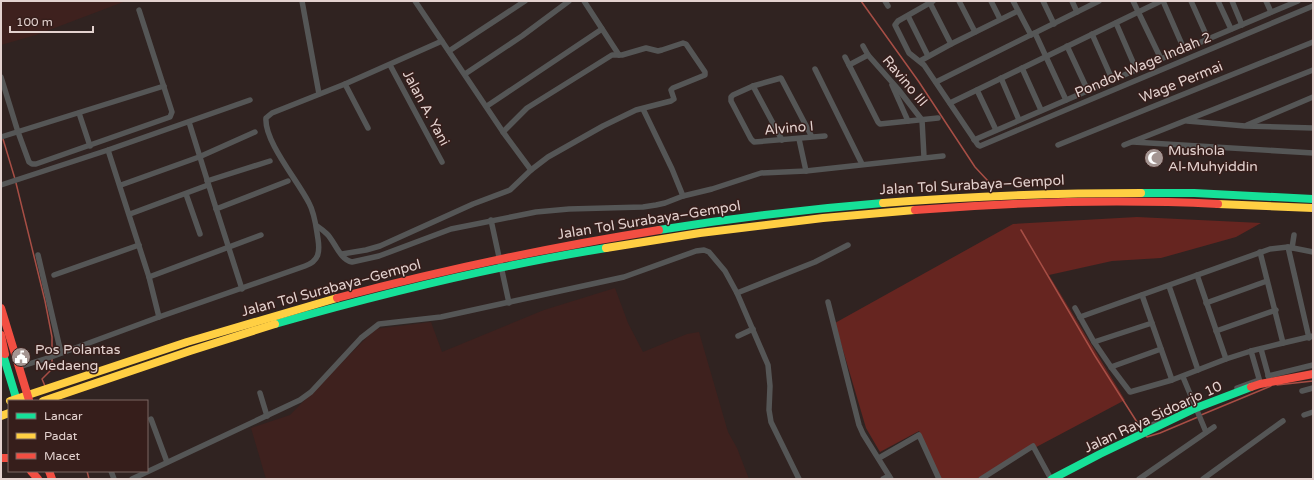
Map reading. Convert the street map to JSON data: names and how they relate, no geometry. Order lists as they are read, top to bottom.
{
  "streets": {
    "main road": ["Jalan Tol Surabaya–Gempol", "Jalan Raya Sidoarjo 10"],
    "street": [
      "Pondok Wage Indah 2",
      "Ravino III",
      "Wage Permai",
      "Jalan A. Yani",
      "Alvino I"
    ]
  },
  "places": {
    "mosque": ["Mushola Al-Muhyiddin"],
    "public building": ["Pos Polantas Medaeng"]
  },
  "legend": ["Lancar", "Padat", "Macet"],
  "scale_bar": "100 m"
}
